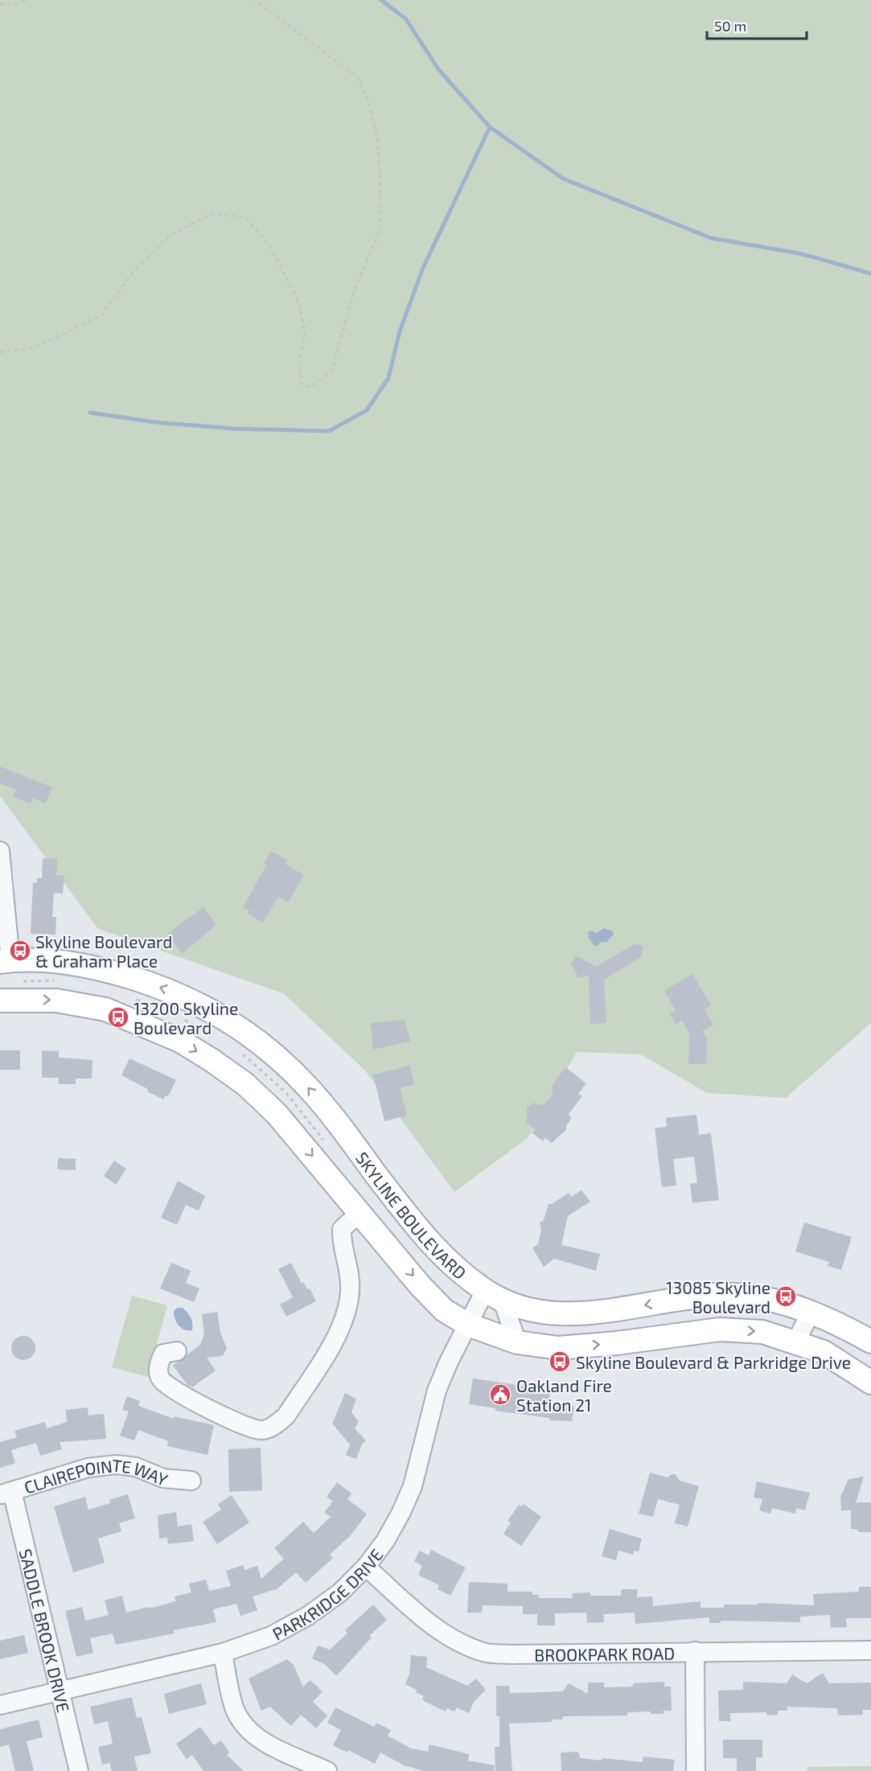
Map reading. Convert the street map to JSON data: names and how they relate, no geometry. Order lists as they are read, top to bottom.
{
  "streets": {
    "main road": ["SKYLINE BOULEVARD"],
    "street": [
      "CLAIREPOINTE WAY",
      "PARKRIDGE DRIVE",
      "SADDLE BROOK DRIVE",
      "BROOKPARK ROAD"
    ]
  },
  "crossings": [
    ["SKYLINE BOULEVARD", "PARKRIDGE DRIVE"],
    ["CLAIREPOINTE WAY", "SADDLE BROOK DRIVE"],
    ["PARKRIDGE DRIVE", "SADDLE BROOK DRIVE"],
    ["PARKRIDGE DRIVE", "BROOKPARK ROAD"]
  ],
  "places": {
    "bus stop": [
      "Skyline Boulevard & Graham Place",
      "13200 Skyline Boulevard",
      "13085 Skyline Boulevard",
      "Skyline Boulevard & Parkridge Drive"
    ],
    "public building": ["Oakland Fire Station 21"]
  },
  "scale_bar": "50 m"
}
